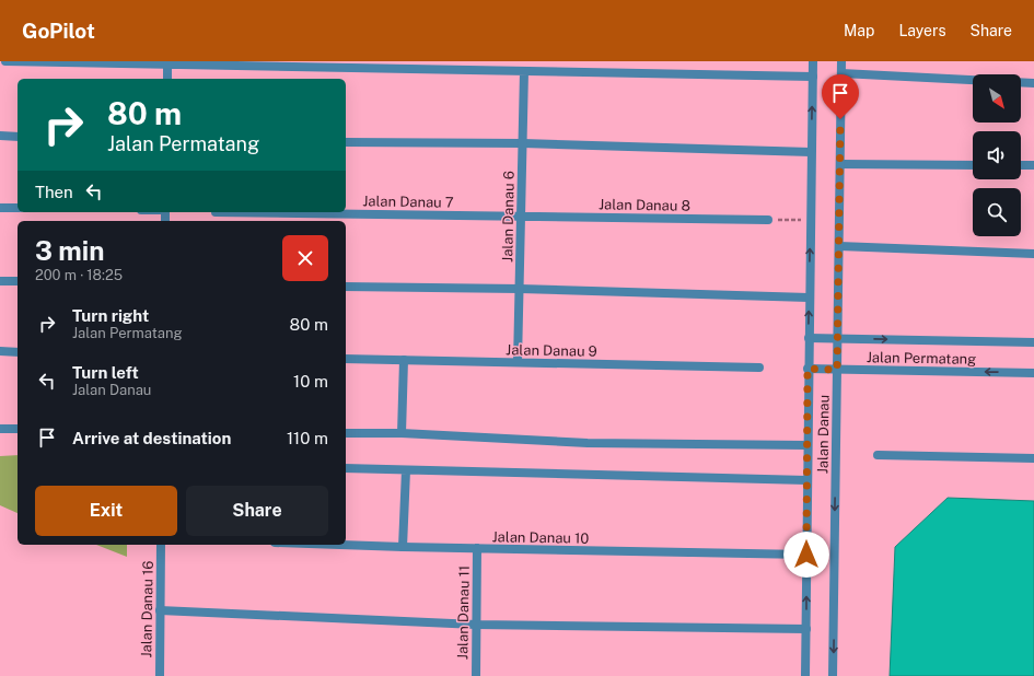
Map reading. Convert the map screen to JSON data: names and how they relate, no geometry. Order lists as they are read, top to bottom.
{
  "streets": {
    "street": [
      "Jalan Danau 7",
      "Jalan Danau 8",
      "Jalan Danau 6",
      "Jalan Danau 9",
      "Jalan Permatang",
      "Jalan Danau",
      "Jalan Danau 10",
      "Jalan Danau 16",
      "Jalan Danau 11"
    ]
  },
  "crossings": [
    ["Jalan Danau 7", "Jalan Danau 8"],
    ["Jalan Danau 7", "Jalan Danau 6"],
    ["Jalan Danau 8", "Jalan Danau 6"],
    ["Jalan Danau 6", "Jalan Danau 9"],
    ["Jalan Permatang", "Jalan Danau"],
    ["Jalan Danau", "Jalan Danau 10"],
    ["Jalan Danau 10", "Jalan Danau 11"]
  ],
  "north": "bottom right",
  "page": {
    "header": "GoPilot",
    "nav": ["Map", "Layers", "Share"],
    "turn": ["80 m", "Jalan Permatang"],
    "then": "Then",
    "heading": ["3 min", "200 m · 18:25"],
    "list": [
      {
        "name": "Turn right",
        "note": "Jalan Permatang",
        "value": "80 m"
      },
      {
        "name": "Turn left",
        "note": "Jalan Danau",
        "value": "10 m"
      },
      {
        "name": "Arrive at destination",
        "value": "110 m"
      }
    ],
    "buttons": ["Exit", "Share"]
  }
}
